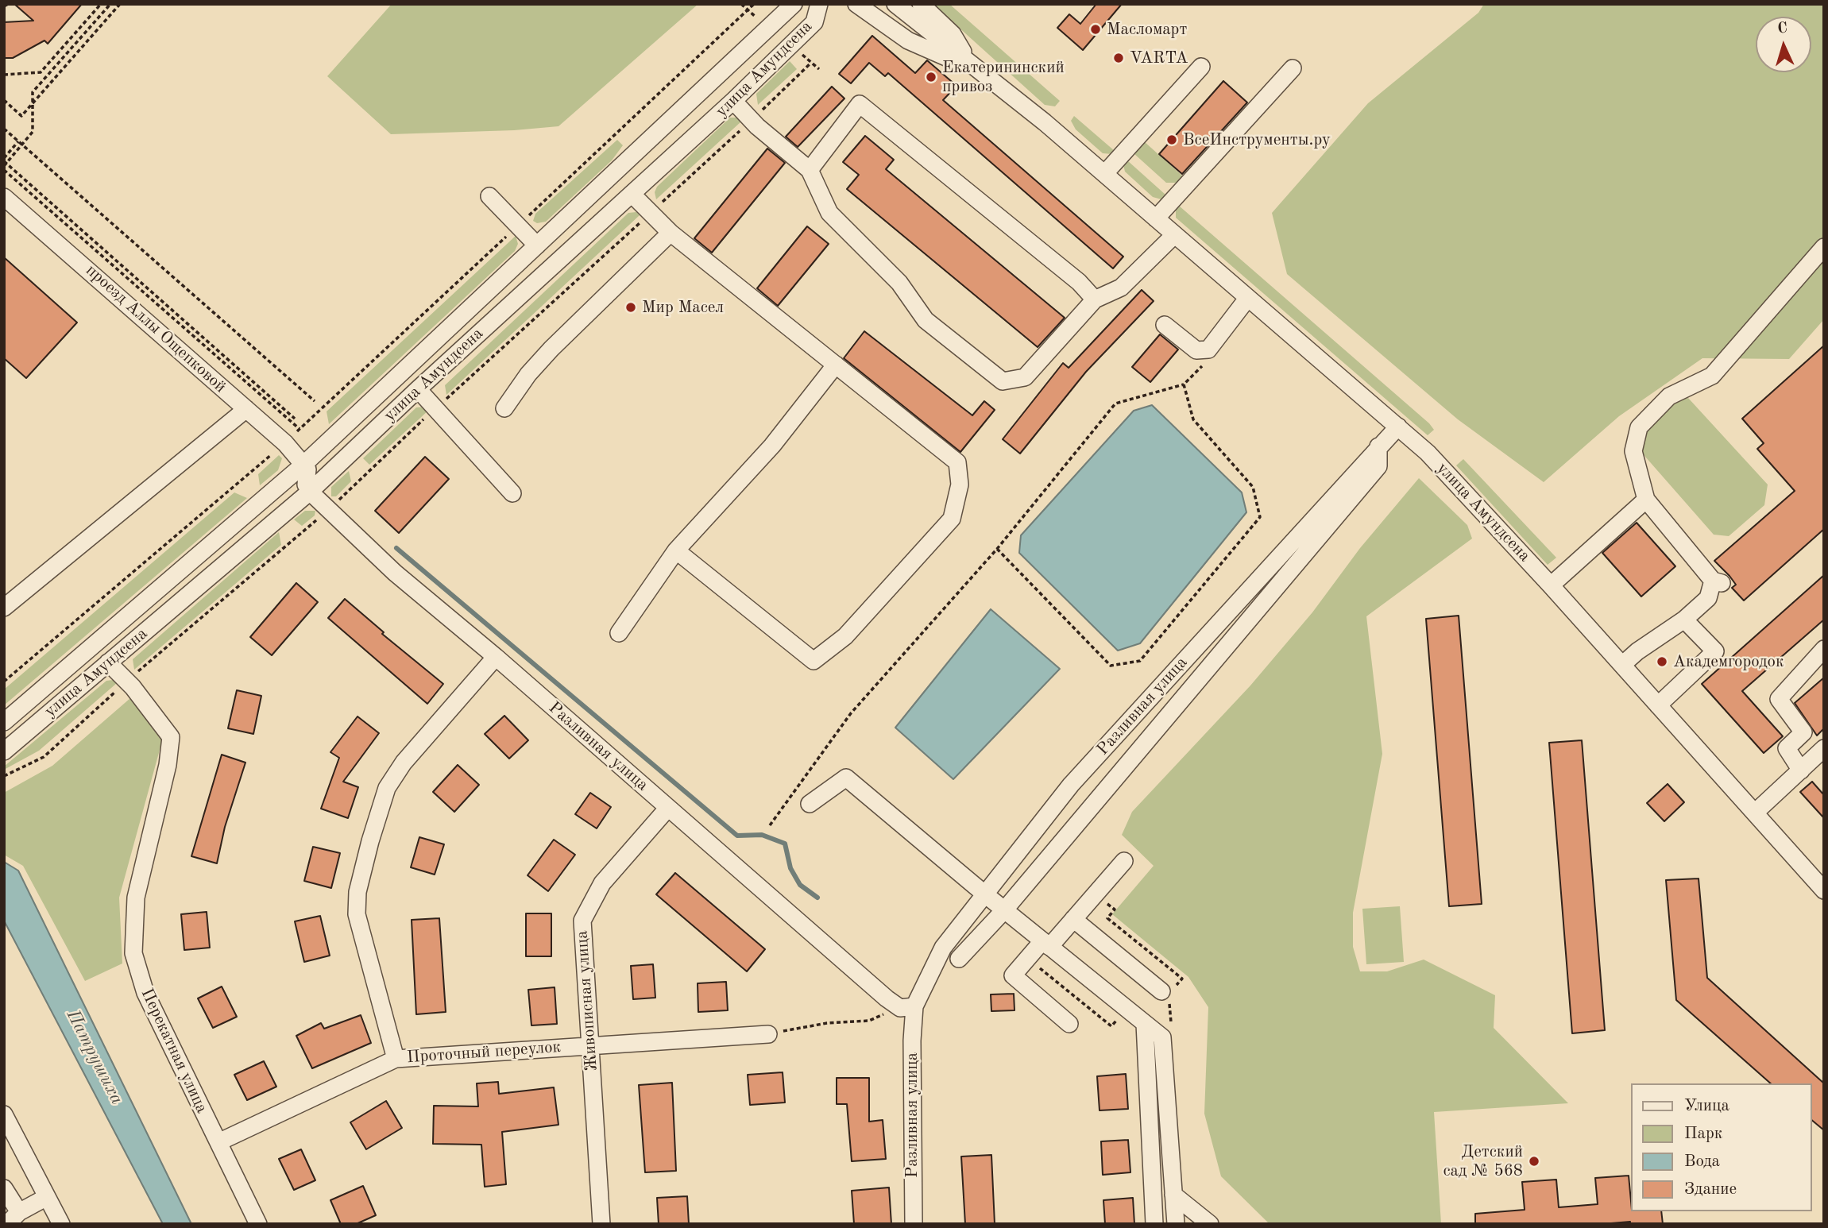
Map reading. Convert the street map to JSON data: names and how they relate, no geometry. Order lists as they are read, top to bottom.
{
  "streets": {
    "street": [
      "улица Амундсена",
      "проезд Аллы Ощепковой",
      "Разливная улица",
      "Живописная улица",
      "Перекатная улица",
      "Проточный переулок"
    ]
  },
  "crossings": [
    ["улица Амундсена", "проезд Аллы Ощепковой"],
    ["улица Амундсена", "Разливная улица"],
    ["Разливная улица", "Живописная улица"],
    ["Живописная улица", "Проточный переулок"],
    ["Перекатная улица", "Проточный переулок"]
  ],
  "water": ["Патрушиха"],
  "places": [
    "Масломарт",
    "VARTA",
    "Екатерининский привоз",
    "ВсеИнструменты.ру",
    "Мир Масел",
    "Академгородок",
    "Детский сад № 568"
  ],
  "legend": [
    "Улица",
    "Парк",
    "Вода",
    "Здание"
  ],
  "north": "top"
}
